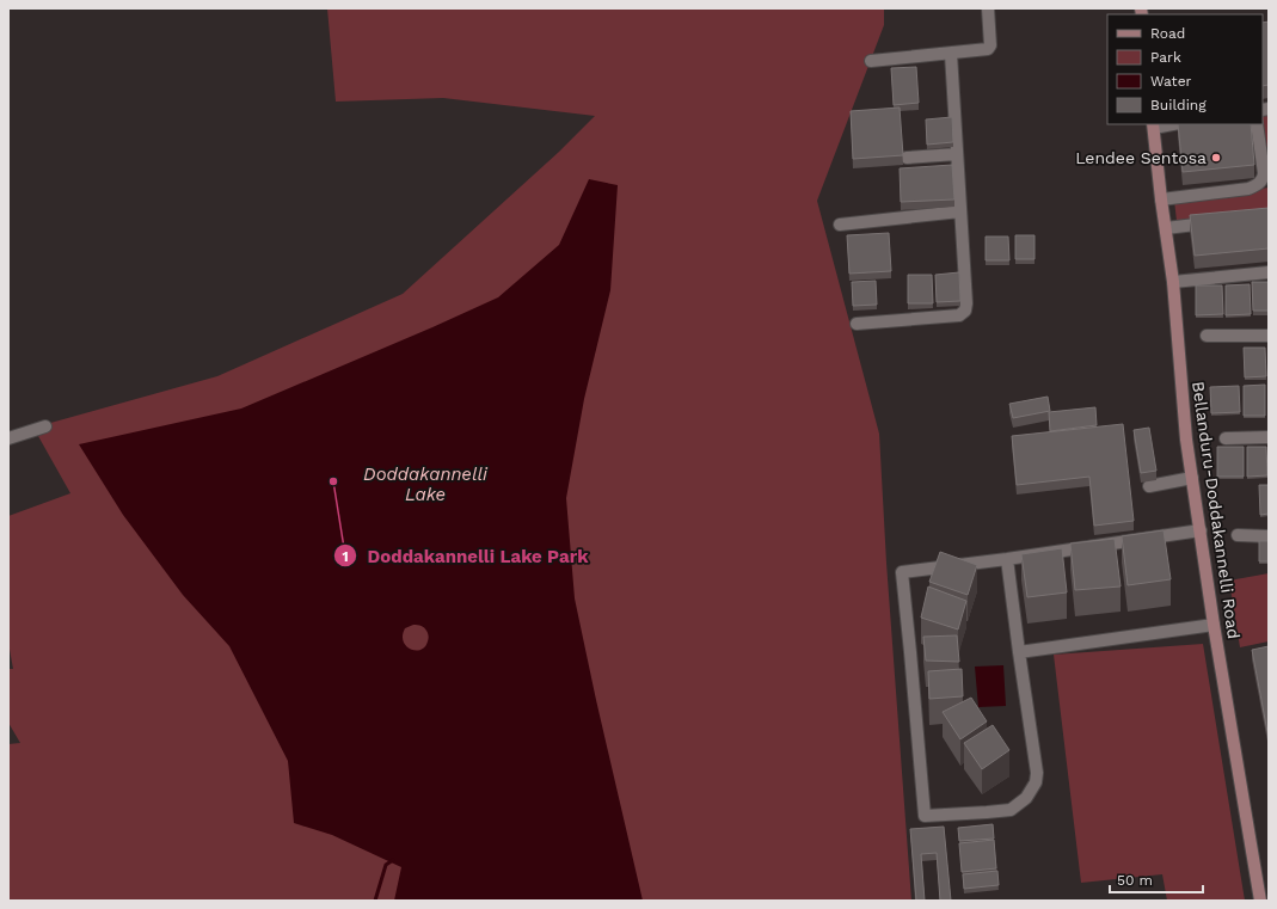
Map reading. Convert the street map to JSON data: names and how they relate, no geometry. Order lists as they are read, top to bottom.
{
  "streets": {
    "street": ["Bellanduru-Doddakannelli Road"]
  },
  "water": ["Doddakannelli Lake"],
  "places": ["Lendee Sentosa", "Doddakannelli Lake Park"],
  "legend": [
    "Road",
    "Park",
    "Water",
    "Building"
  ],
  "scale_bar": "50 m"
}
